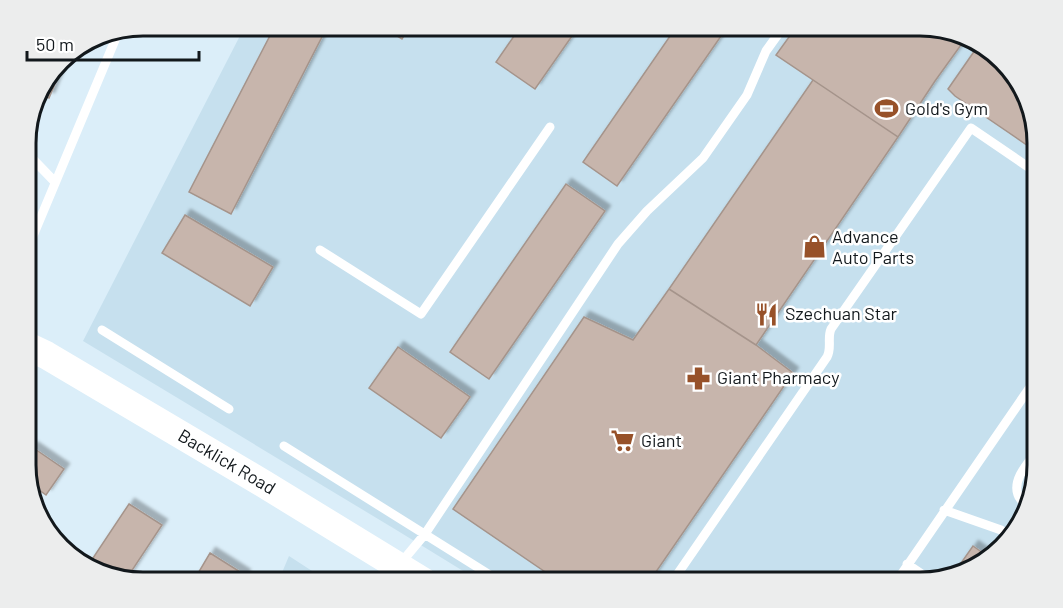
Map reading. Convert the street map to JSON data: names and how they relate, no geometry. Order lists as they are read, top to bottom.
{
  "streets": {
    "main road": ["Backlick Road"]
  },
  "places": {
    "sports": ["Gold's Gym"],
    "shop": ["Advance Auto Parts"],
    "restaurant": ["Szechuan Star"],
    "pharmacy": ["Giant Pharmacy"],
    "supermarket": ["Giant"]
  },
  "scale_bar": "50 m"
}
